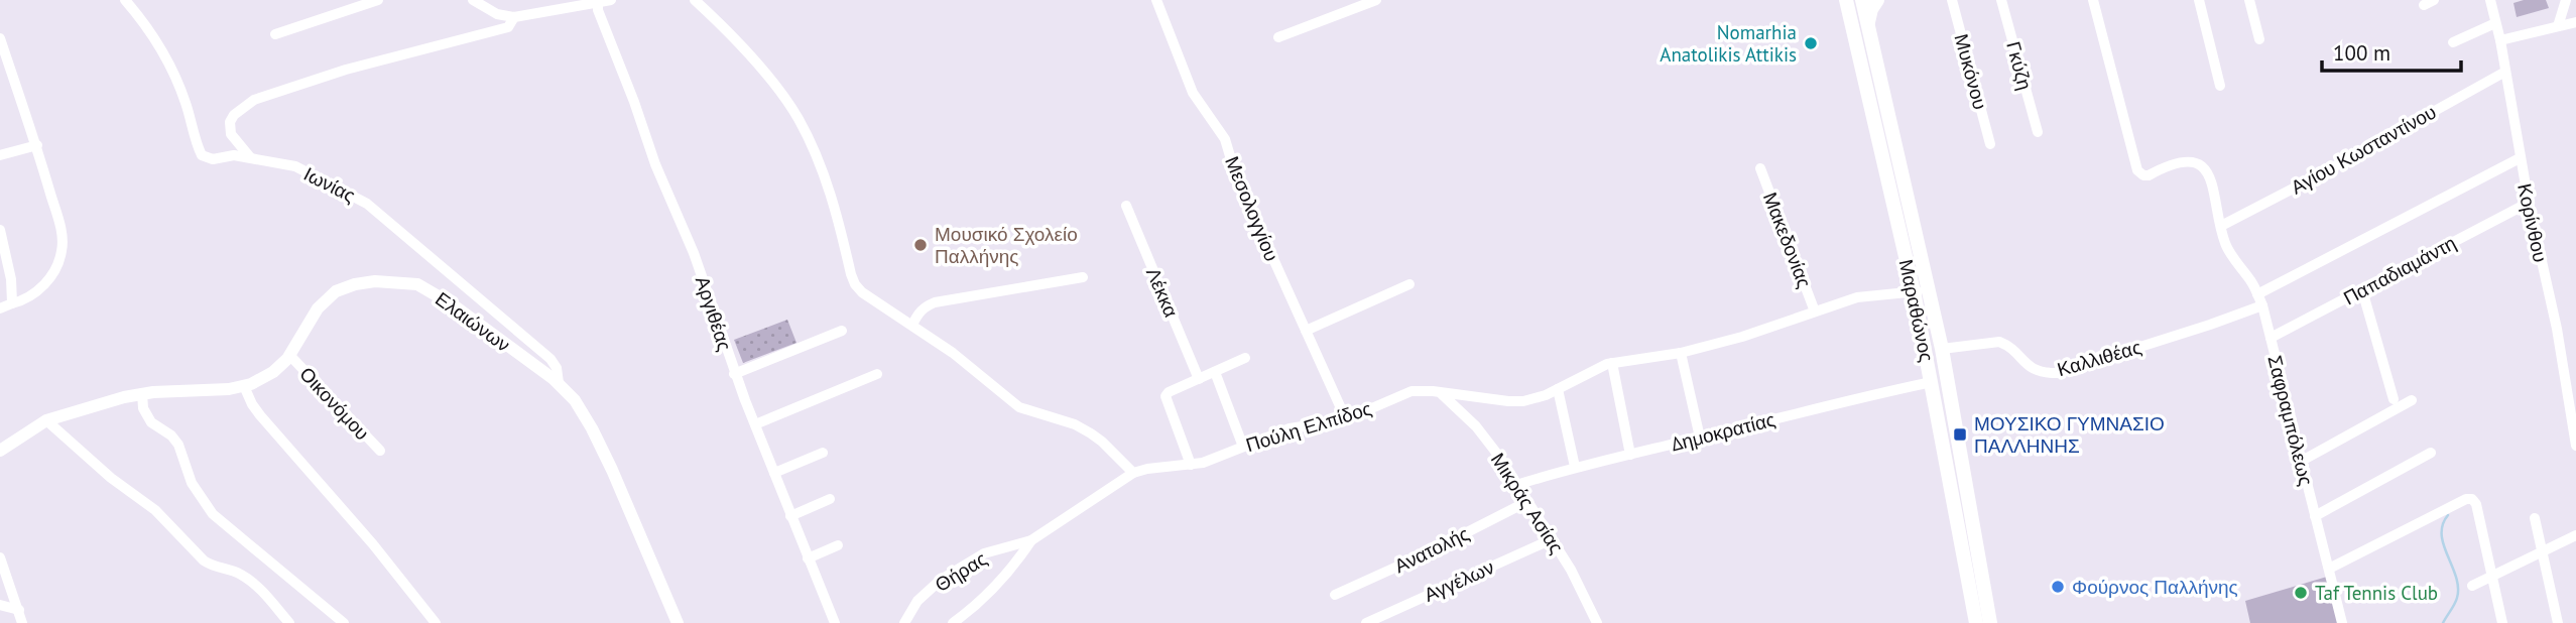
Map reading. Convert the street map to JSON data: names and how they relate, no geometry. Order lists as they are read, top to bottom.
{
  "streets": {
    "main road": ["Μαραθώνος", "Ελαιώνων"],
    "street": [
      "Γκύζη",
      "Μυκόνου",
      "Αγίου Κωσταντίνου",
      "Ιωνίας",
      "Μεσολογγίου",
      "Κορίνθου",
      "Μακεδονίας",
      "Παπαδιαμάντη",
      "Λέκκα",
      "Αργιθέας",
      "Καλλιθέας",
      "Οικονόμου",
      "Σαφραμπόλεως",
      "Πούλη Ελπίδος",
      "Δημοκρατίας",
      "Μικράς Ασίας",
      "Ανατολής",
      "Θήρας",
      "Αγγέλων"
    ]
  },
  "crossings": [
    ["Αγίου Κωσταντίνου", "Κορίνθου"],
    ["Αγίου Κωσταντίνου", "Σαφραμπόλεως"],
    ["Ιωνίας", "Ελαιώνων"],
    ["Μεσολογγίου", "Πούλη Ελπίδος"],
    ["Κορίνθου", "Παπαδιαμάντη"],
    ["Κορίνθου", "Καλλιθέας"],
    ["Μακεδονίας", "Πούλη Ελπίδος"],
    ["Παπαδιαμάντη", "Σαφραμπόλεως"],
    ["Μαραθώνος", "Καλλιθέας"],
    ["Μαραθώνος", "Πούλη Ελπίδος"],
    ["Μαραθώνος", "Δημοκρατίας"],
    ["Ελαιώνων", "Οικονόμου"],
    ["Καλλιθέας", "Σαφραμπόλεως"],
    ["Πούλη Ελπίδος", "Μικράς Ασίας"],
    ["Πούλη Ελπίδος", "Θήρας"],
    ["Δημοκρατίας", "Μικράς Ασίας"],
    ["Μικράς Ασίας", "Ανατολής"],
    ["Μικράς Ασίας", "Αγγέλων"]
  ],
  "places": {
    "other": [
      "Nomarhia Anatolikis Attikis",
      "Μουσικό Σχολείο Παλλήνης",
      "Φούρνος Παλλήνης",
      "Taf Tennis Club"
    ],
    "transit": ["ΜΟΥΣΙΚΟ ΓΥΜΝΑΣΙΟ ΠΑΛΛΗΝΗΣ"]
  },
  "scale_bar": "100 m"
}
